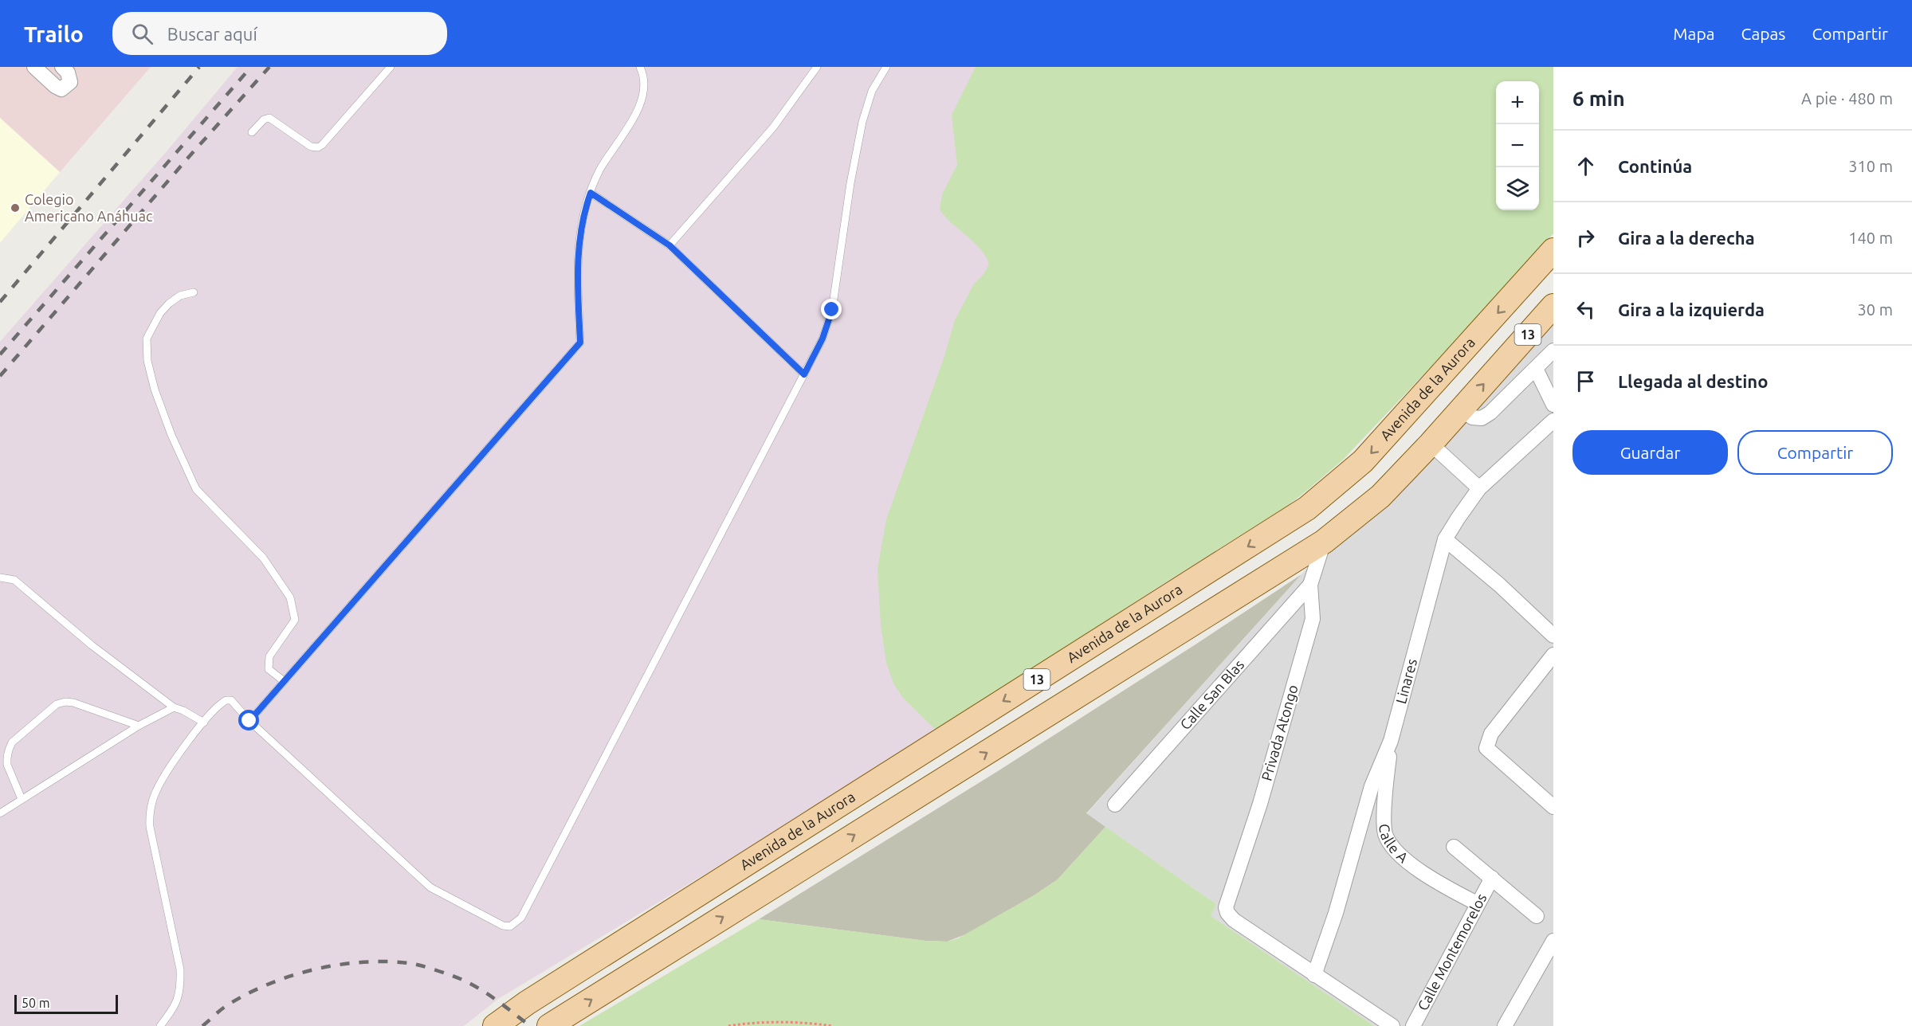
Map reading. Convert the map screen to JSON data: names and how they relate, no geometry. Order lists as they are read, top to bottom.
{
  "streets": {
    "main road": ["13", "Avenida de la Aurora"],
    "street": [
      "Linares",
      "Calle San Blas",
      "Privada Atongo",
      "Calle A",
      "Calle Montemorelos"
    ]
  },
  "crossings": [
    ["13", "Privada Atongo"],
    ["Linares", "Privada Atongo"],
    ["Linares", "Calle A"],
    ["Calle San Blas", "Privada Atongo"],
    ["Calle A", "Calle Montemorelos"]
  ],
  "places": ["Colegio Americano Anáhuac"],
  "scale_bar": "50 m",
  "page": {
    "header": "Trailo",
    "search": "Buscar aquí",
    "nav": ["Mapa", "Capas", "Compartir"],
    "heading": ["6 min", "A pie · 480 m"],
    "map_buttons": ["+", "−"],
    "list": [
      ["Continúa", "310 m"],
      ["Gira a la derecha", "140 m"],
      ["Gira a la izquierda", "30 m"],
      "Llegada al destino"
    ],
    "buttons": ["Guardar", "Compartir"],
    "scale": "50 m"
  }
}
